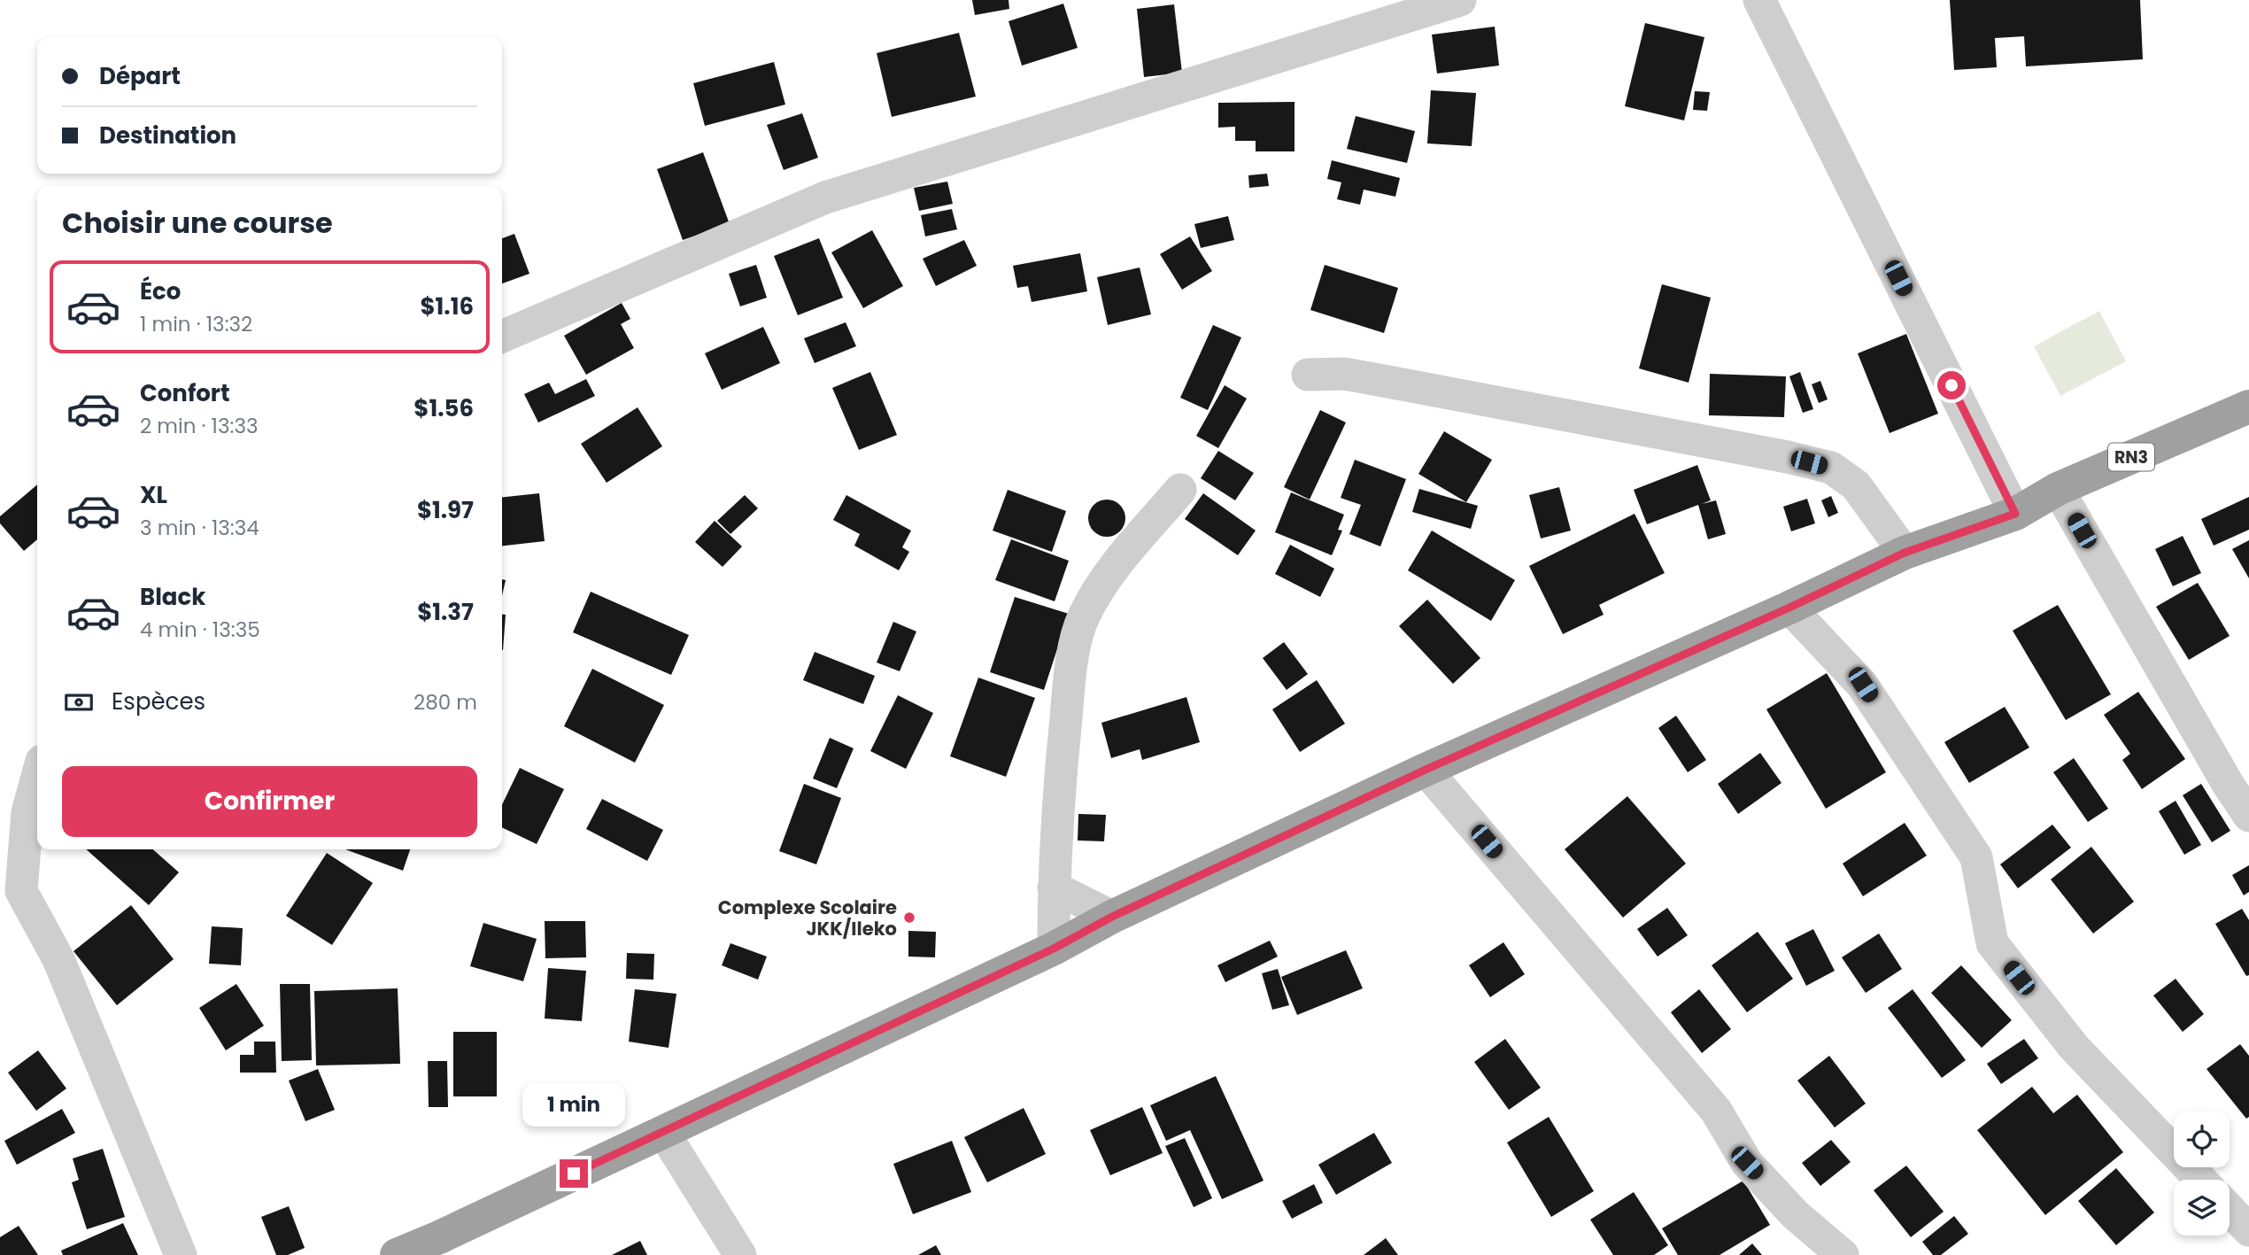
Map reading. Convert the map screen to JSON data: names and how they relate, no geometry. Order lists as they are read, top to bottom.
{
  "streets": {
    "highway": ["RN3"]
  },
  "places": ["Complexe Scolaire JKK/Ileko"],
  "page": {
    "banner": ["Départ", "Destination"],
    "heading": "Choisir une course",
    "list": [
      {
        "name": "Éco",
        "note": "1 min · 13:32",
        "value": "$1.16"
      },
      {
        "name": "Confort",
        "note": "2 min · 13:33",
        "value": "$1.56"
      },
      {
        "name": "XL",
        "note": "3 min · 13:34",
        "value": "$1.97"
      },
      {
        "name": "Black",
        "note": "4 min · 13:35",
        "value": "$1.37"
      }
    ],
    "pay": ["Espèces", "280 m"],
    "buttons": "Confirmer",
    "bubble": "1 min"
  }
}
